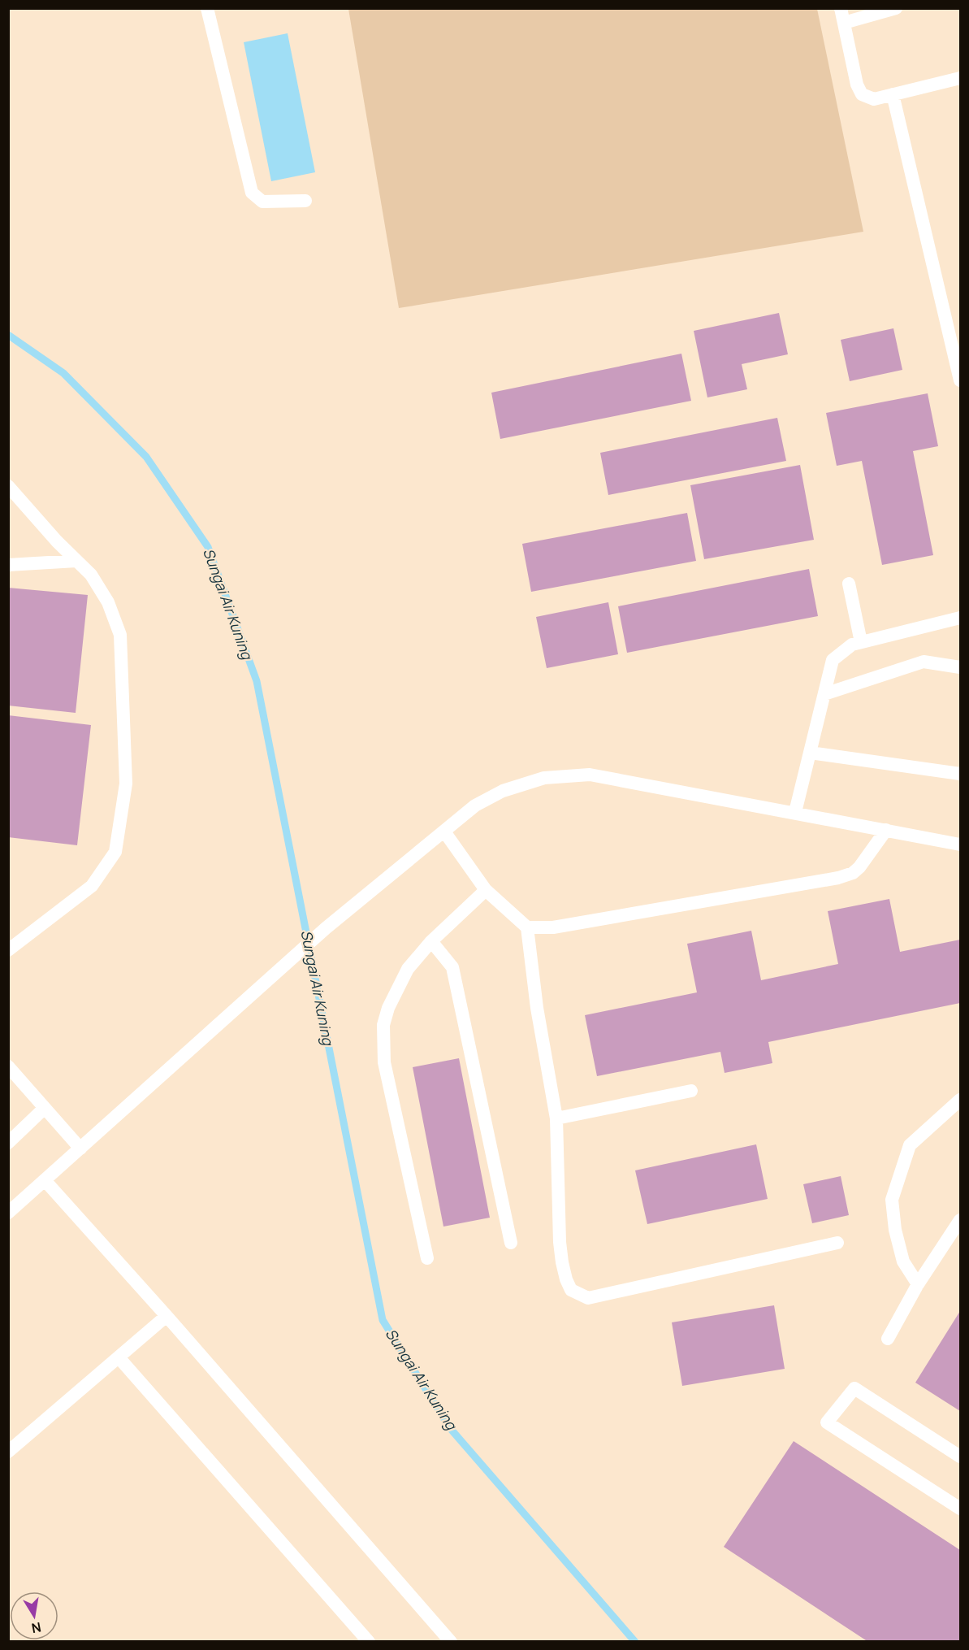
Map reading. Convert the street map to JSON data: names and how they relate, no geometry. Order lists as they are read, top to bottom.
{
  "water": ["Sungai Air Kuning"],
  "north": "bottom"
}
